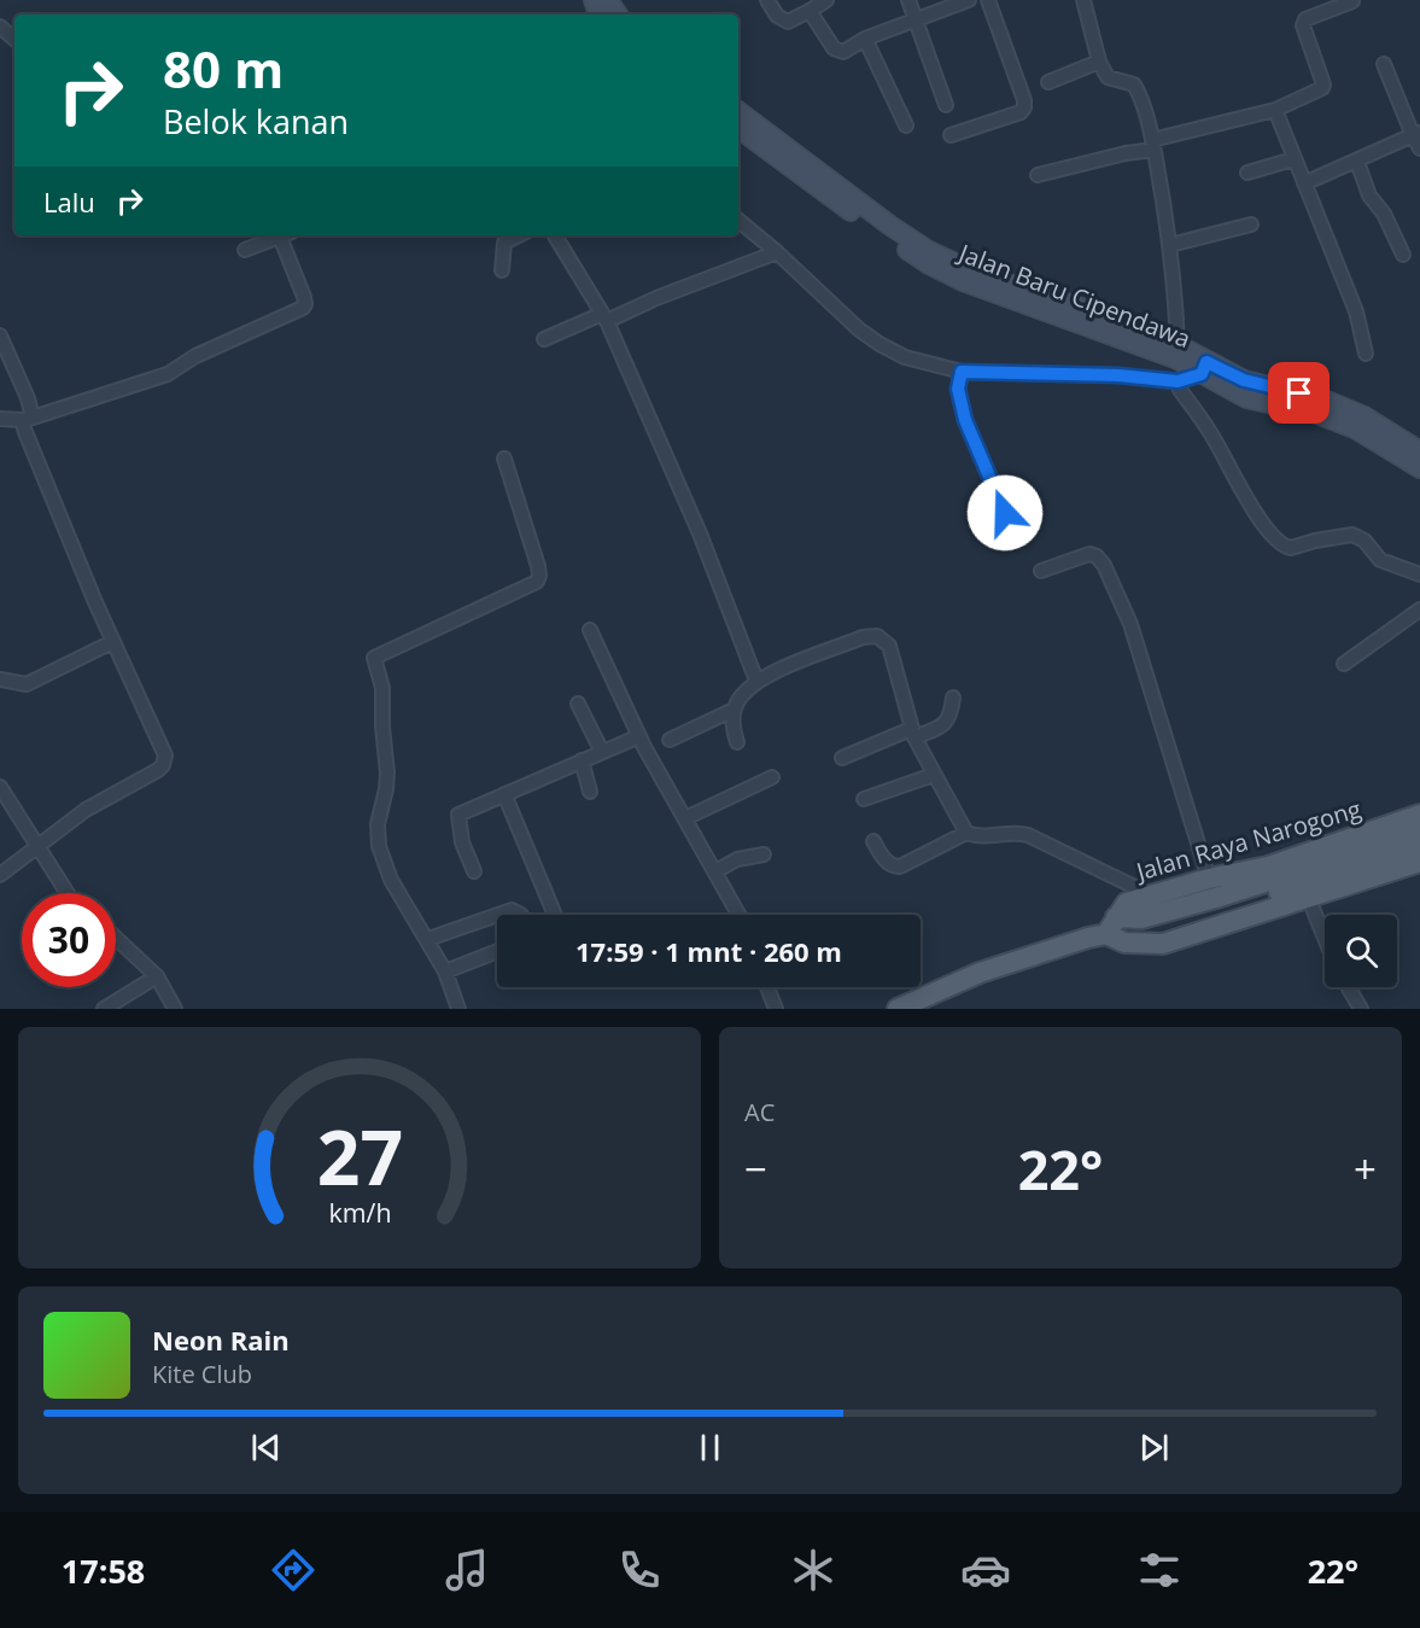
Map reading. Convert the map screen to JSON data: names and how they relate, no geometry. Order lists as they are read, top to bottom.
{
  "streets": {
    "main road": ["Jalan Baru Cipendawa", "Jalan Raya Narogong"]
  },
  "page": {
    "turn": ["80 m", "Belok kanan"],
    "then": "Lalu",
    "limit": "30",
    "trip": "17:59 · 1 mnt · 260 m",
    "tile": "AC",
    "heat": ["−", "22°", "+"],
    "song": ["Neon Rain", "Kite Club"],
    "tabs": ["17:58", "22°"],
    "gauge": ["27", "km/h"]
  }
}
